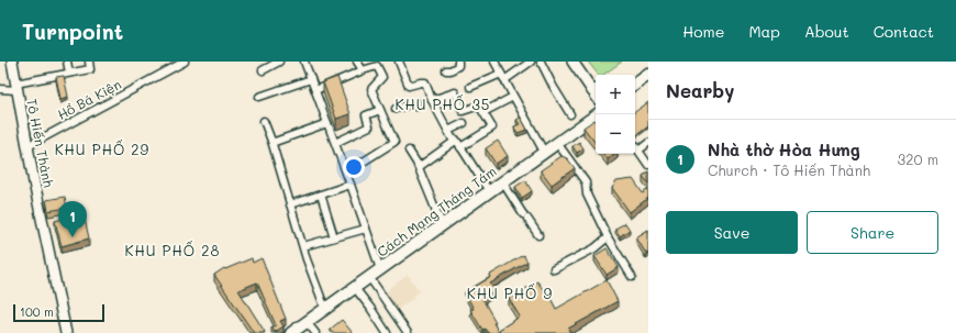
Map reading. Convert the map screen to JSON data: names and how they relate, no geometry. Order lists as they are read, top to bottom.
{
  "streets": {
    "main road": ["Tô Hiến Thành", "Cách Mạng Tháng Tám"],
    "street": ["Hồ Bá Kiện"]
  },
  "crossings": [
    ["Hồ Bá Kiện", "Tô Hiến Thành"]
  ],
  "districts": [
    "KHU PHỐ 35",
    "KHU PHỐ 29",
    "KHU PHỐ 28",
    "KHU PHỐ 9"
  ],
  "scale_bar": "100 m",
  "page": {
    "header": "Turnpoint",
    "nav": [
      "Home",
      "Map",
      "About",
      "Contact"
    ],
    "heading": "Nearby",
    "map_buttons": ["+", "−"],
    "list": [
      {
        "mark": "1",
        "name": "Nhà thờ Hòa Hưng",
        "note": "Church · Tô Hiến Thành",
        "value": "320 m"
      }
    ],
    "buttons": ["Save", "Share"],
    "pins": "1",
    "scale": "100 m"
  }
}
